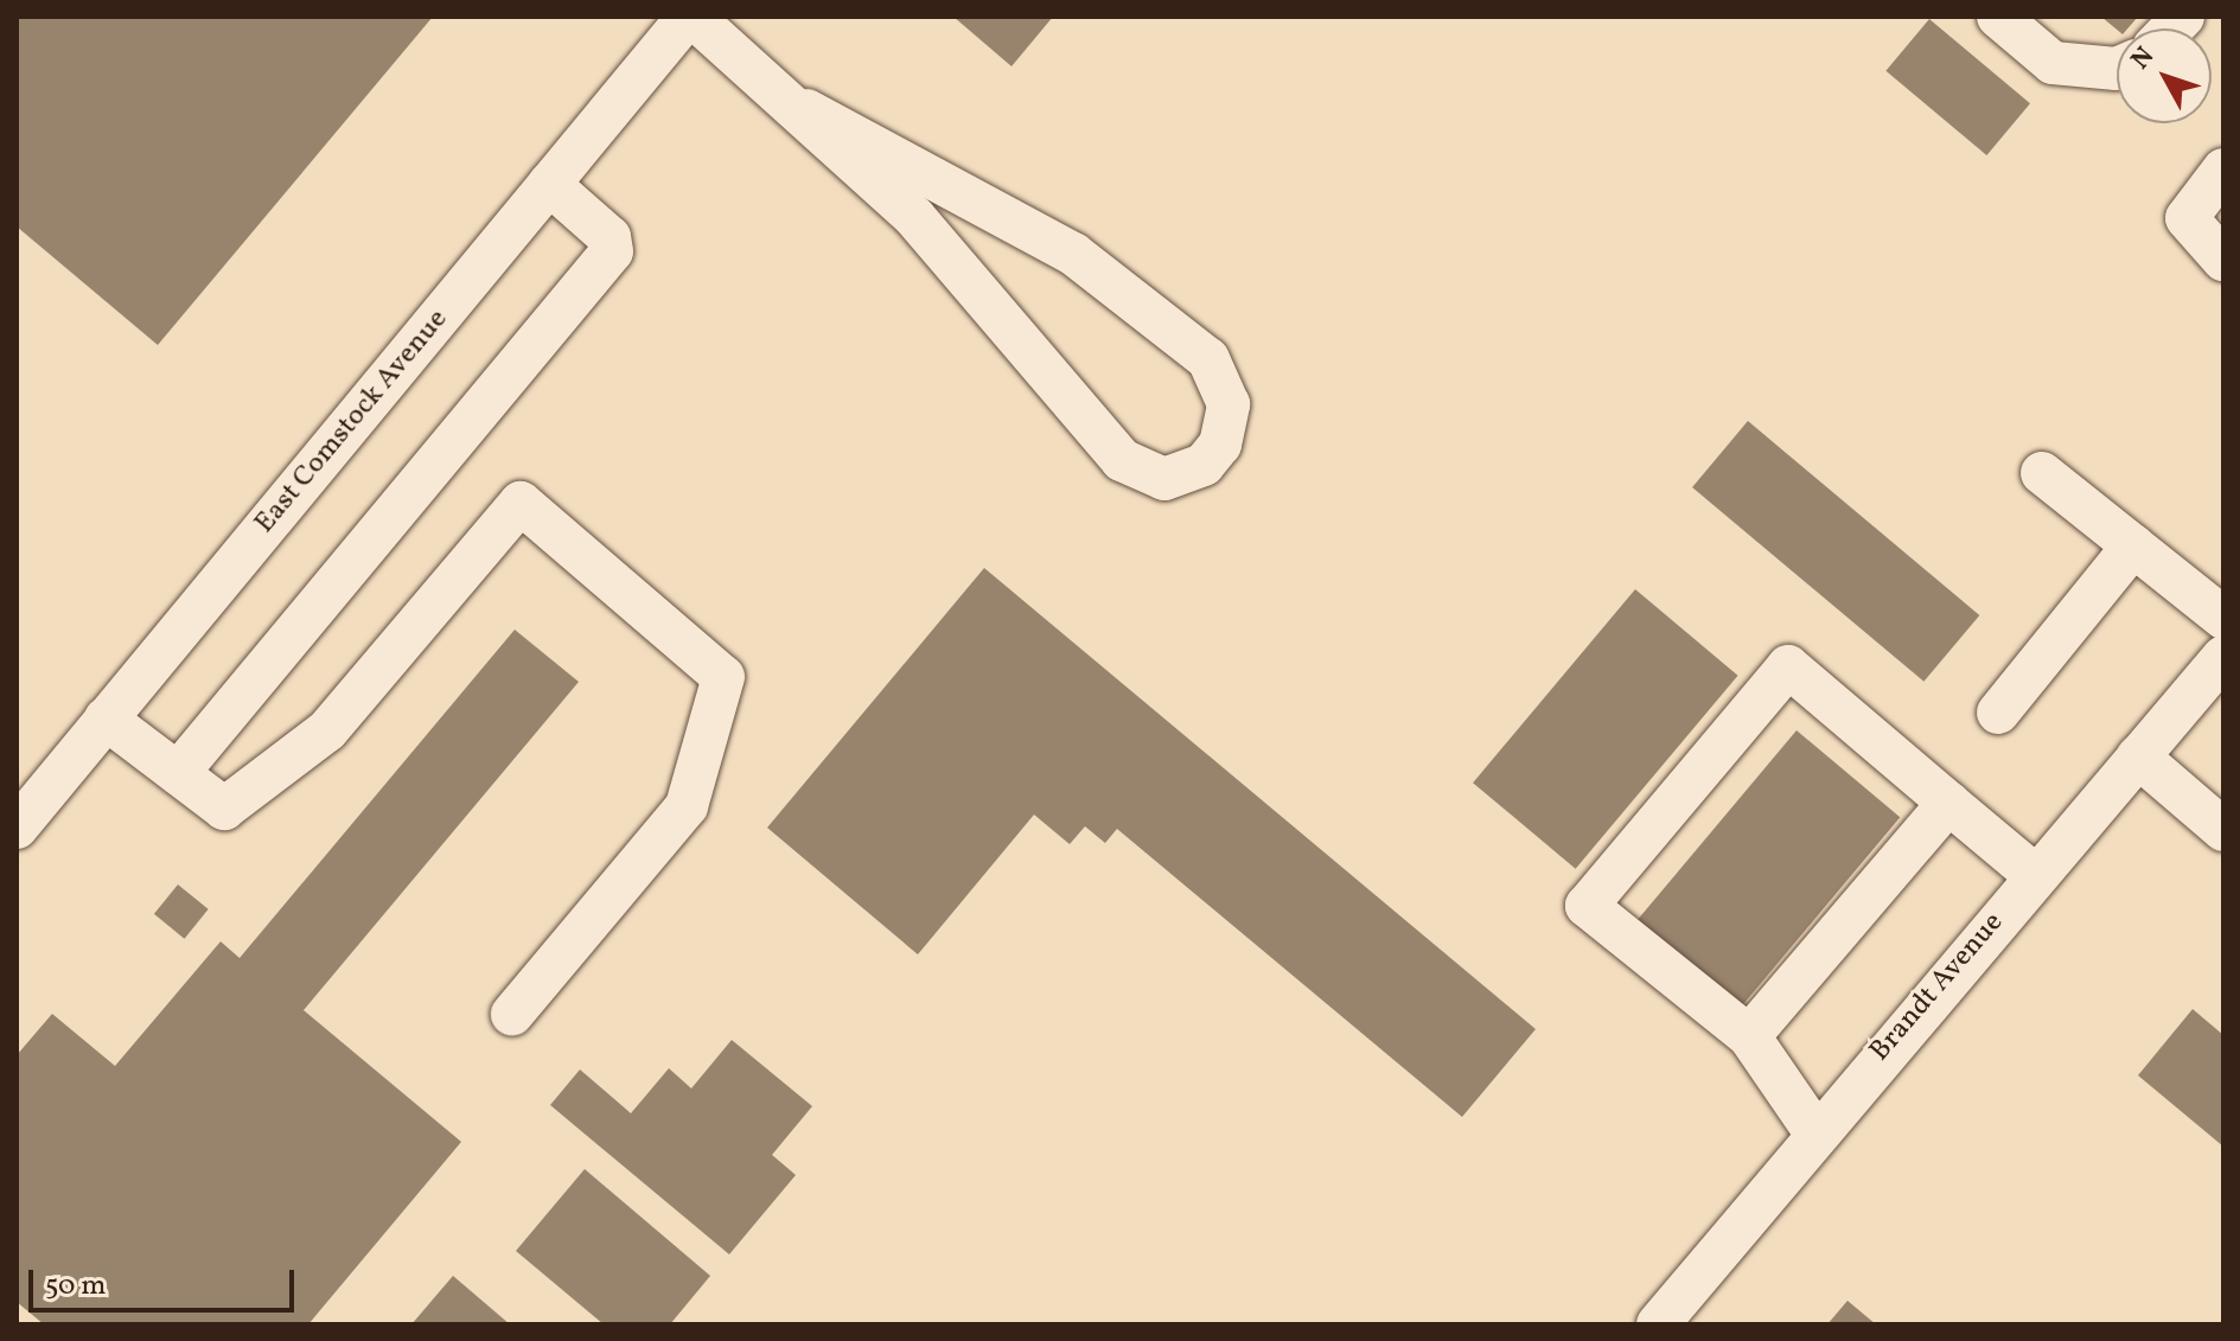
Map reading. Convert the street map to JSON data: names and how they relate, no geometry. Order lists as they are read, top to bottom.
{
  "streets": {
    "street": ["East Comstock Avenue", "Brandt Avenue"]
  },
  "scale_bar": "50 m",
  "north": "top left"
}
